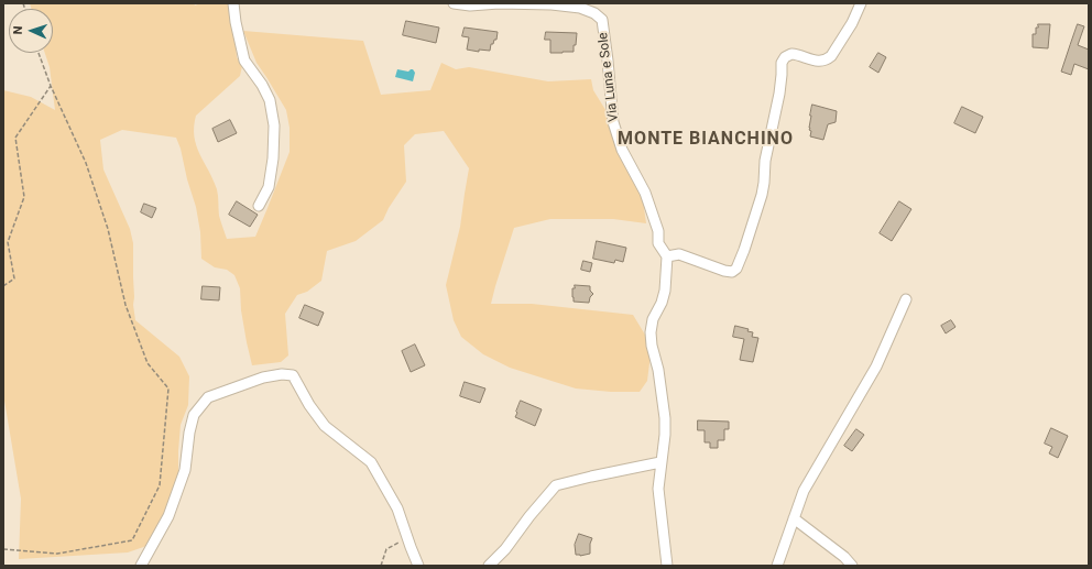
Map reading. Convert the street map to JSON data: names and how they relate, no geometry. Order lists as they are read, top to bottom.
{
  "streets": {
    "street": ["Via Luna e Sole"]
  },
  "districts": ["MONTE BIANCHINO"],
  "north": "left"
}
